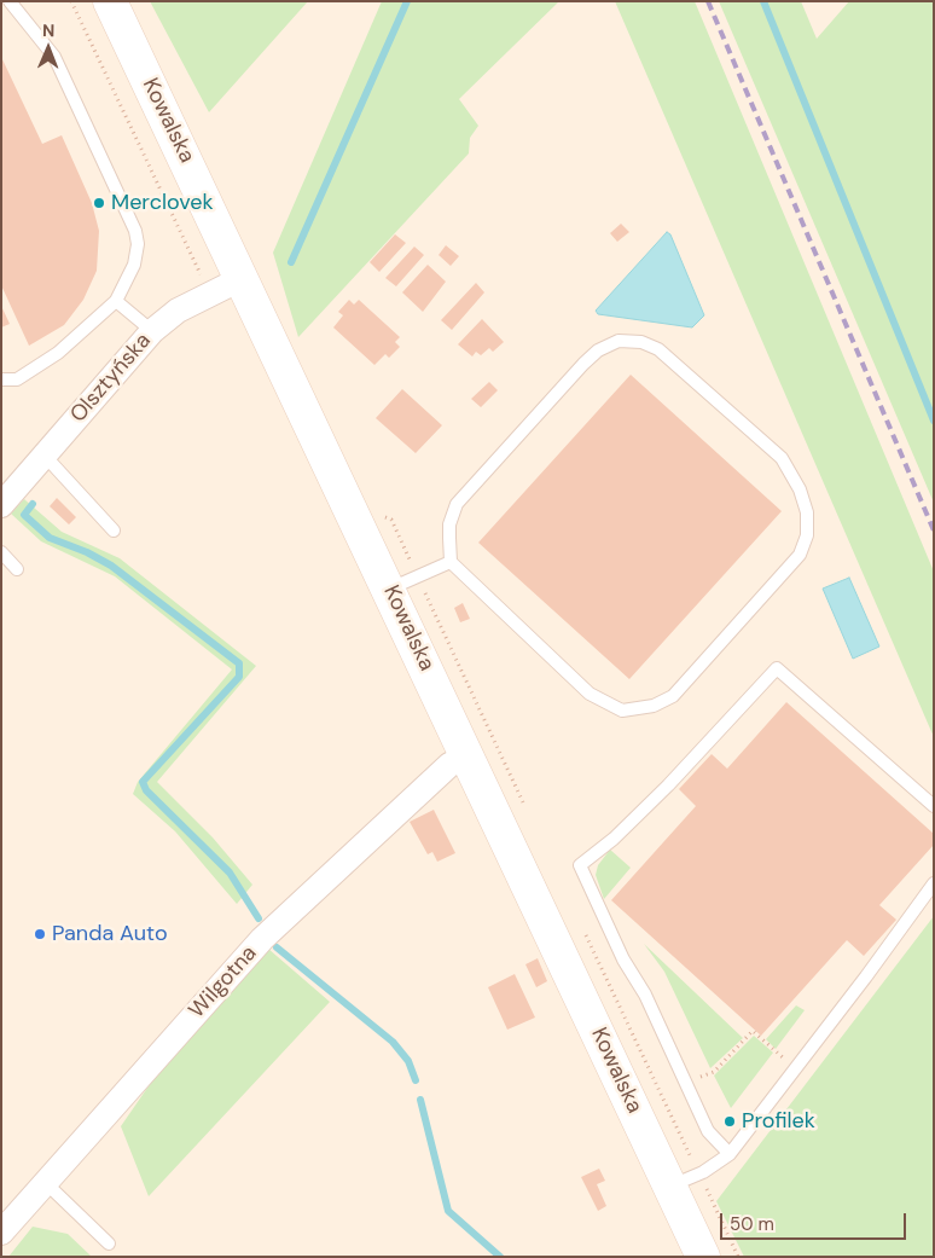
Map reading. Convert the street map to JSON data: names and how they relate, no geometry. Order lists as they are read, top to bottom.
{
  "streets": {
    "street": ["Kowalska", "Olsztyńska", "Wilgotna"]
  },
  "crossings": [
    ["Kowalska", "Olsztyńska"],
    ["Kowalska", "Wilgotna"]
  ],
  "places": ["Merclovek", "Panda Auto", "Profilek"],
  "scale_bar": "50 m",
  "north": "top"
}
